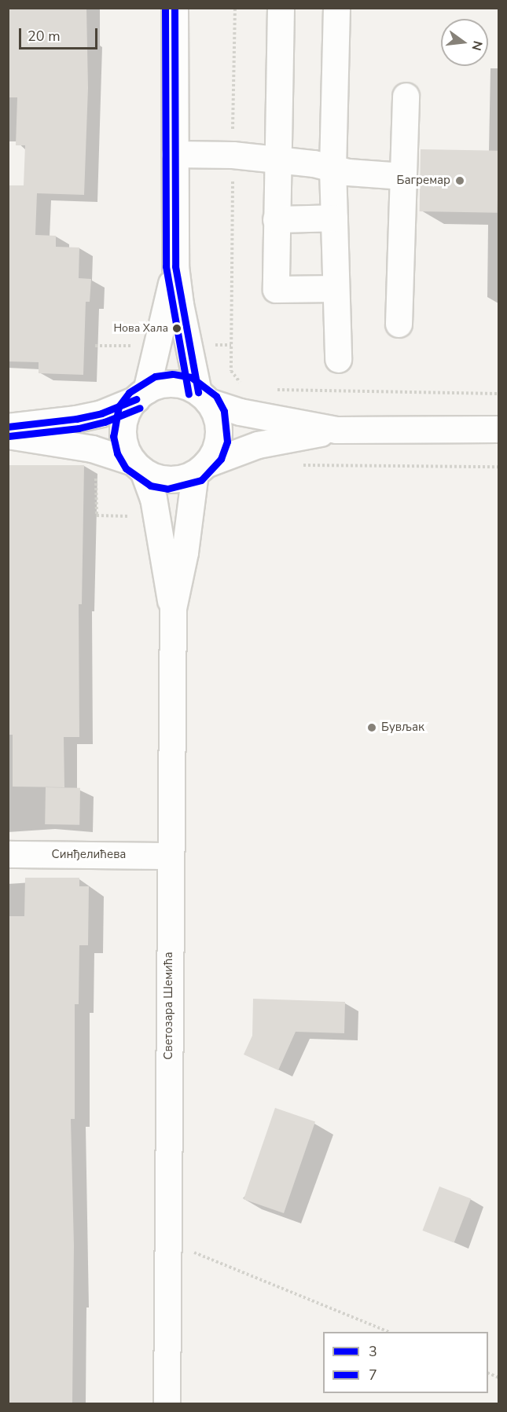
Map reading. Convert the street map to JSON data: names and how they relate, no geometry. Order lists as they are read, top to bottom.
{
  "streets": {
    "street": ["Синђелићева", "Светозара Шемића"]
  },
  "crossings": [
    ["Синђелићева", "Светозара Шемића"]
  ],
  "places": ["Багремар", "Нова Хала", "Бувљак"],
  "lines": ["transit line 3", "transit line 7"],
  "legend": ["3", "7"],
  "scale_bar": "20 m",
  "north": "right"
}
